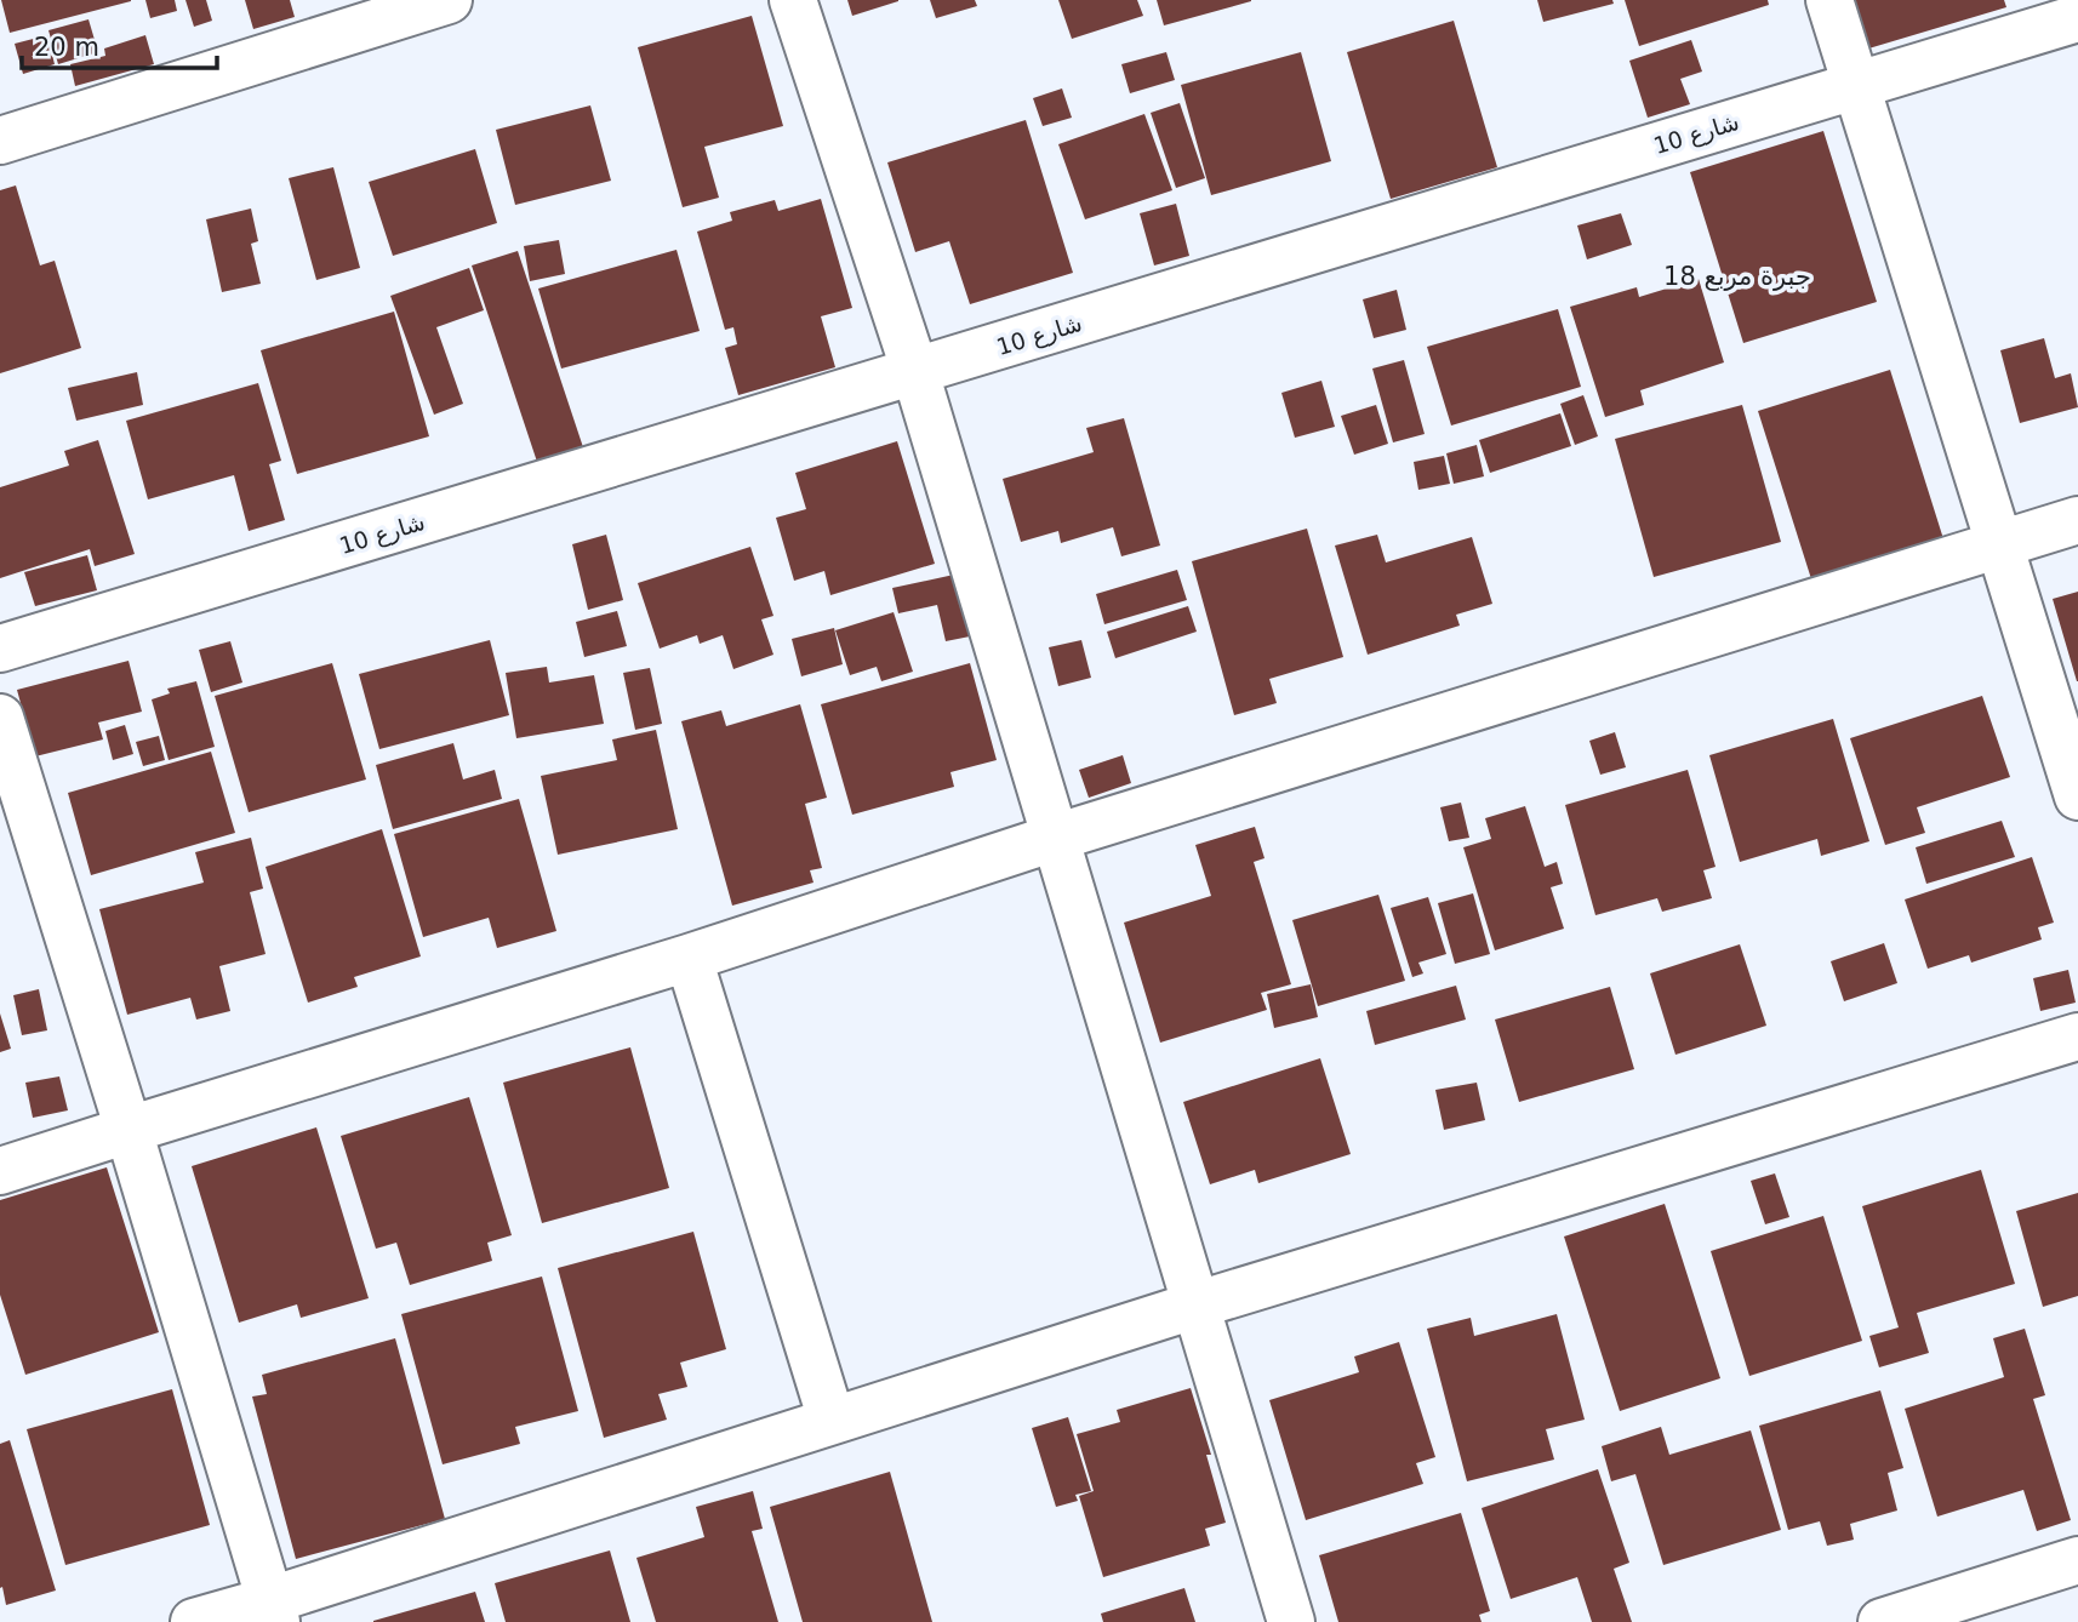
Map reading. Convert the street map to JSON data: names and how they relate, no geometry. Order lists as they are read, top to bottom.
{
  "streets": {
    "street": ["شارع 10"]
  },
  "districts": ["جبرة مربع 18"],
  "scale_bar": "20 m"
}
